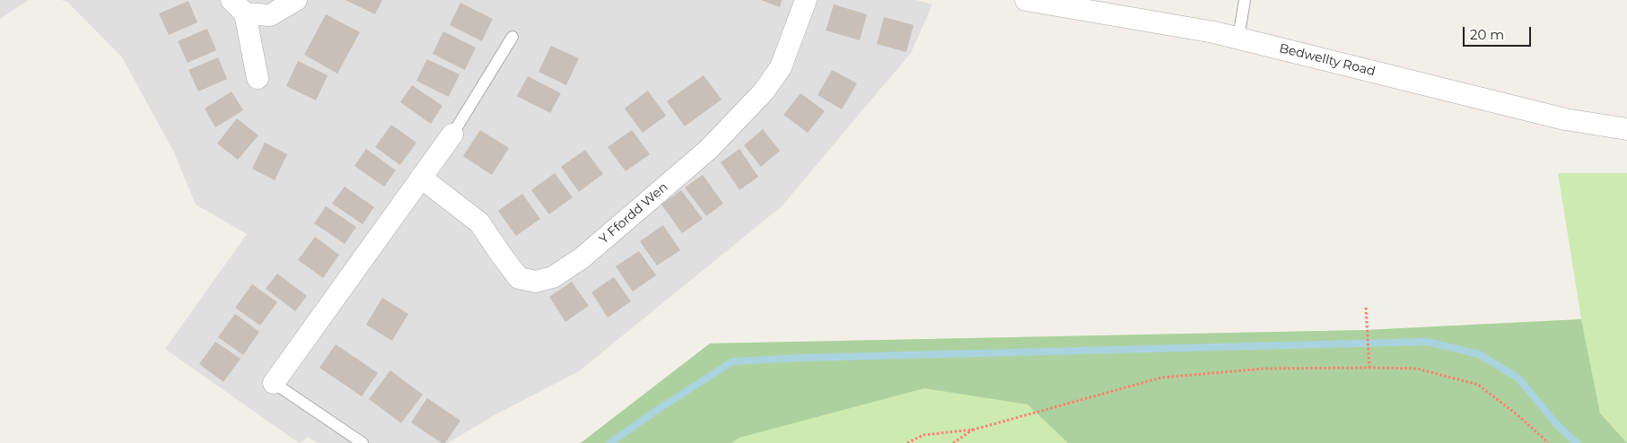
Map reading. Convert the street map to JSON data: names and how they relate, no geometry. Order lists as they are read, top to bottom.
{
  "streets": {
    "street": ["Bedwellty Road", "Y Ffordd Wen"]
  },
  "scale_bar": "20 m"
}
